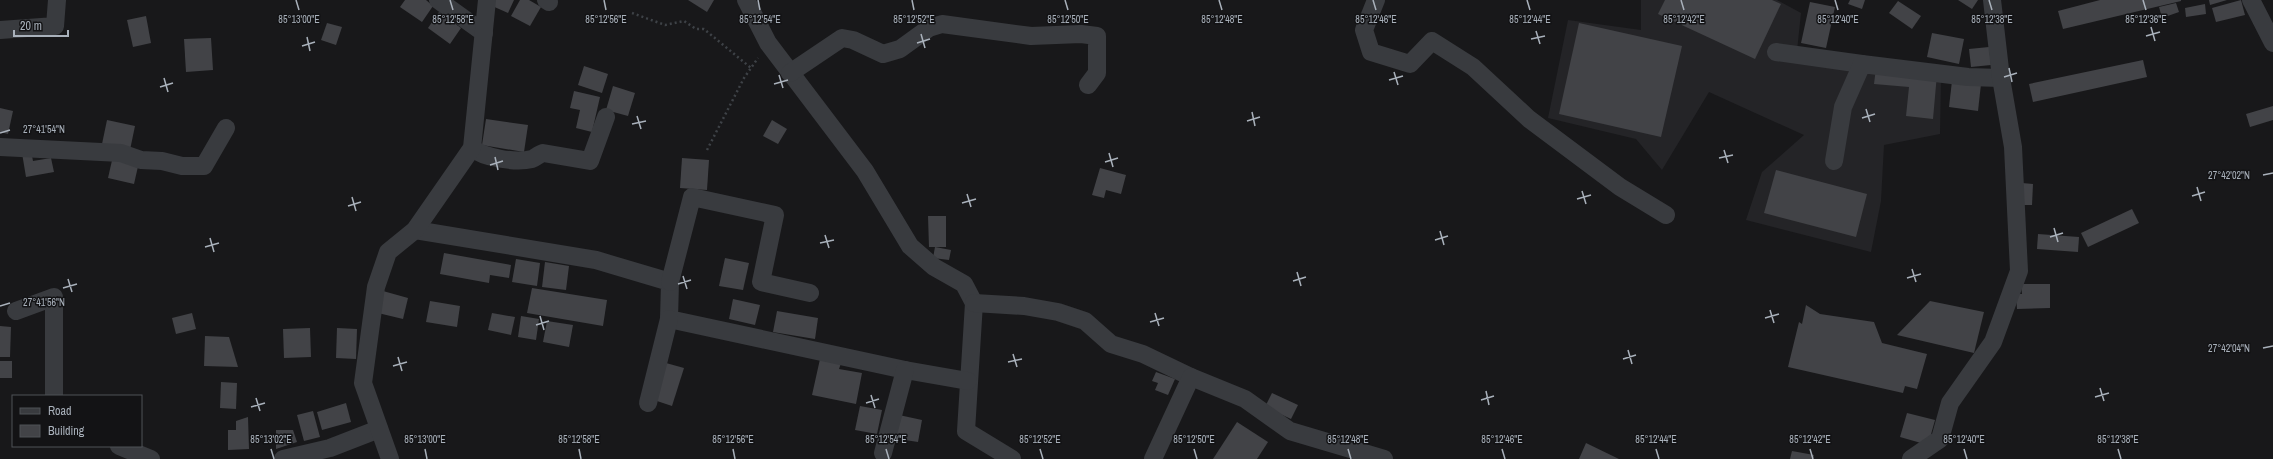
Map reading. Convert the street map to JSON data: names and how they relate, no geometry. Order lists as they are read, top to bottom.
{
  "legend": ["Road", "Building"],
  "scale_bar": "20 m",
  "coordinates": [
    "85°13'00\"E",
    "85°12'58\"E",
    "85°12'56\"E",
    "85°12'54\"E",
    "85°12'52\"E",
    "85°12'50\"E",
    "85°12'48\"E",
    "85°12'46\"E",
    "85°12'44\"E",
    "85°12'42\"E",
    "85°12'40\"E",
    "85°12'38\"E",
    "85°12'36\"E",
    "27°41'54\"N",
    "27°42'02\"N",
    "27°41'56\"N",
    "27°42'04\"N",
    "85°13'02\"E"
  ]
}
